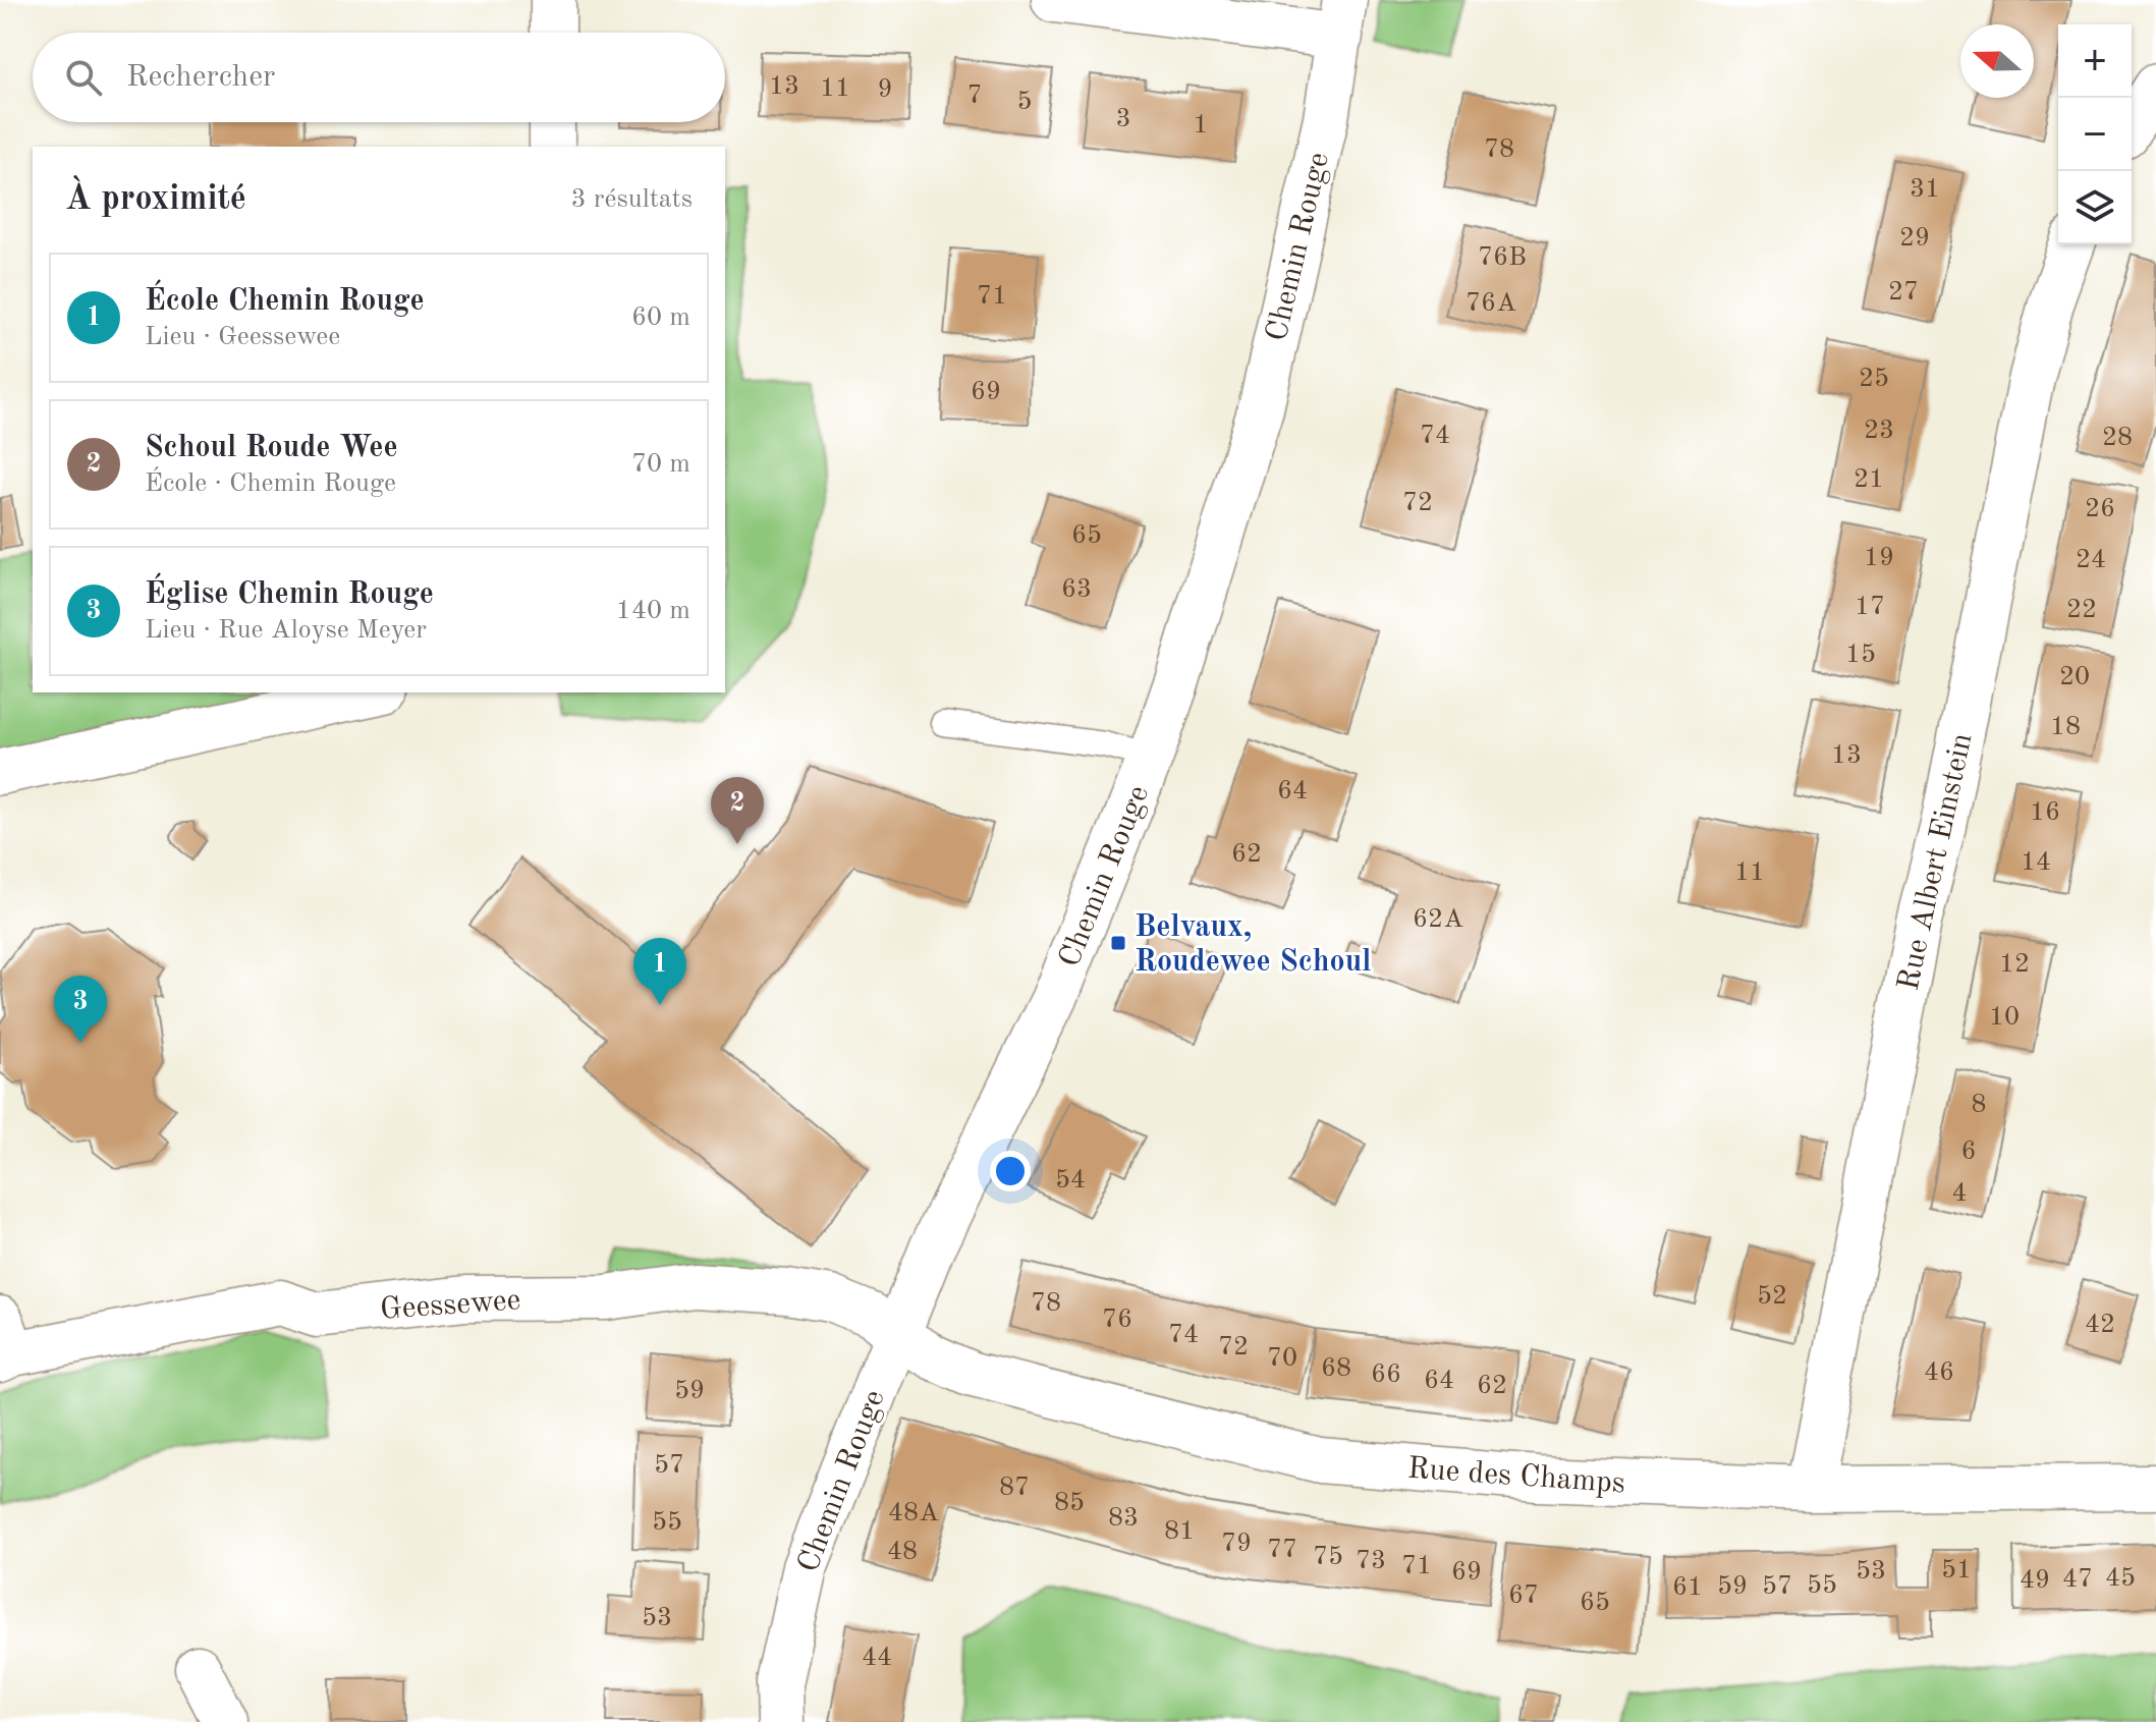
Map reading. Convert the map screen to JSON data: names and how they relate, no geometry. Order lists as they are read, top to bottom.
{
  "streets": {
    "street": [
      "Chemin Rouge",
      "Rue Albert Einstein",
      "Geessewee",
      "Rue des Champs"
    ]
  },
  "crossings": [
    ["Chemin Rouge", "Geessewee"],
    ["Chemin Rouge", "Rue des Champs"],
    ["Rue Albert Einstein", "Rue des Champs"],
    ["Geessewee", "Rue des Champs"]
  ],
  "places": {
    "transit": ["Belvaux, Roudewee Schoul"]
  },
  "house_numbers": [
    "13",
    "11",
    "9",
    "7",
    "5",
    "3",
    "1",
    "78",
    "31",
    "29",
    "76B",
    "27",
    "71",
    "76A",
    "25",
    "69",
    "23",
    "74",
    "28",
    "21",
    "72",
    "26",
    "65",
    "19",
    "24",
    "63",
    "17",
    "22",
    "15",
    "20",
    "18",
    "13",
    "64",
    "16",
    "62",
    "14",
    "11",
    "62A",
    "12",
    "10",
    "8",
    "6",
    "54",
    "4",
    "52",
    "78",
    "76",
    "42",
    "74",
    "72",
    "70",
    "68",
    "46",
    "66",
    "64",
    "62",
    "59",
    "57",
    "87",
    "85",
    "48A",
    "83",
    "55",
    "81",
    "79",
    "77",
    "48",
    "75",
    "73",
    "71",
    "51",
    "53",
    "69",
    "45",
    "47",
    "49",
    "55",
    "59",
    "57",
    "61",
    "67",
    "65",
    "53",
    "44"
  ],
  "north": "left",
  "page": {
    "map_buttons": ["+", "−"],
    "search": "Rechercher",
    "heading": ["À proximité", "3 résultats"],
    "list": [
      {
        "mark": "1",
        "name": "École Chemin Rouge",
        "note": "Lieu · Geessewee",
        "value": "60 m"
      },
      {
        "mark": "2",
        "name": "Schoul Roude Wee",
        "note": "École · Chemin Rouge",
        "value": "70 m"
      },
      {
        "mark": "3",
        "name": "Église Chemin Rouge",
        "note": "Lieu · Rue Aloyse Meyer",
        "value": "140 m"
      }
    ],
    "pins": ["2", "1", "3"]
  }
}
